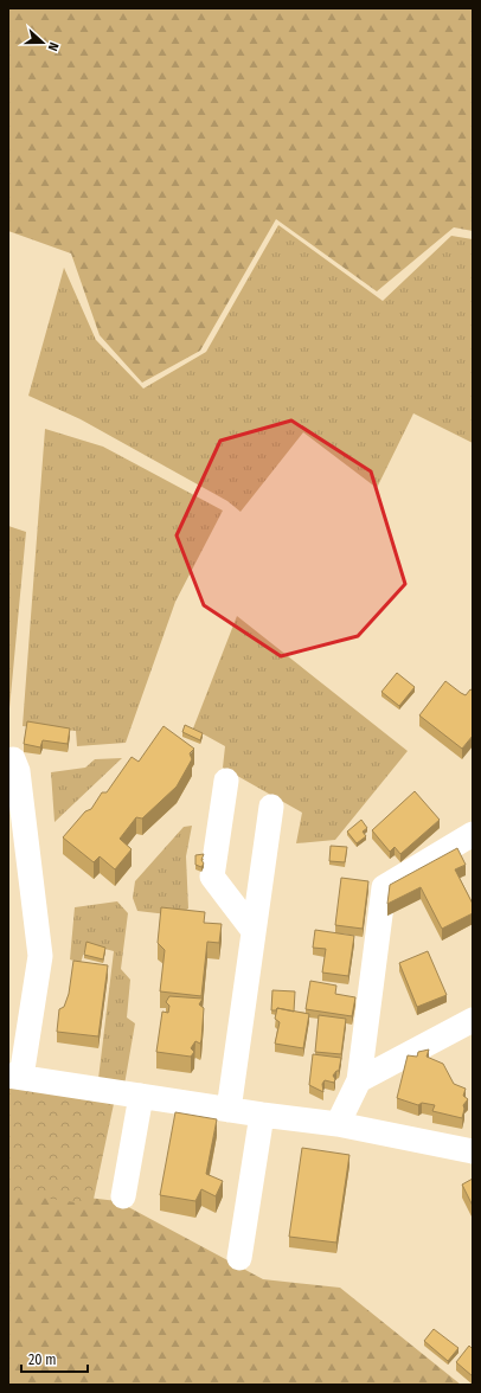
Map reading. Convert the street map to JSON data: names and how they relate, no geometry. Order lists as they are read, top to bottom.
{
  "scale_bar": "20 m",
  "north": "right"
}
